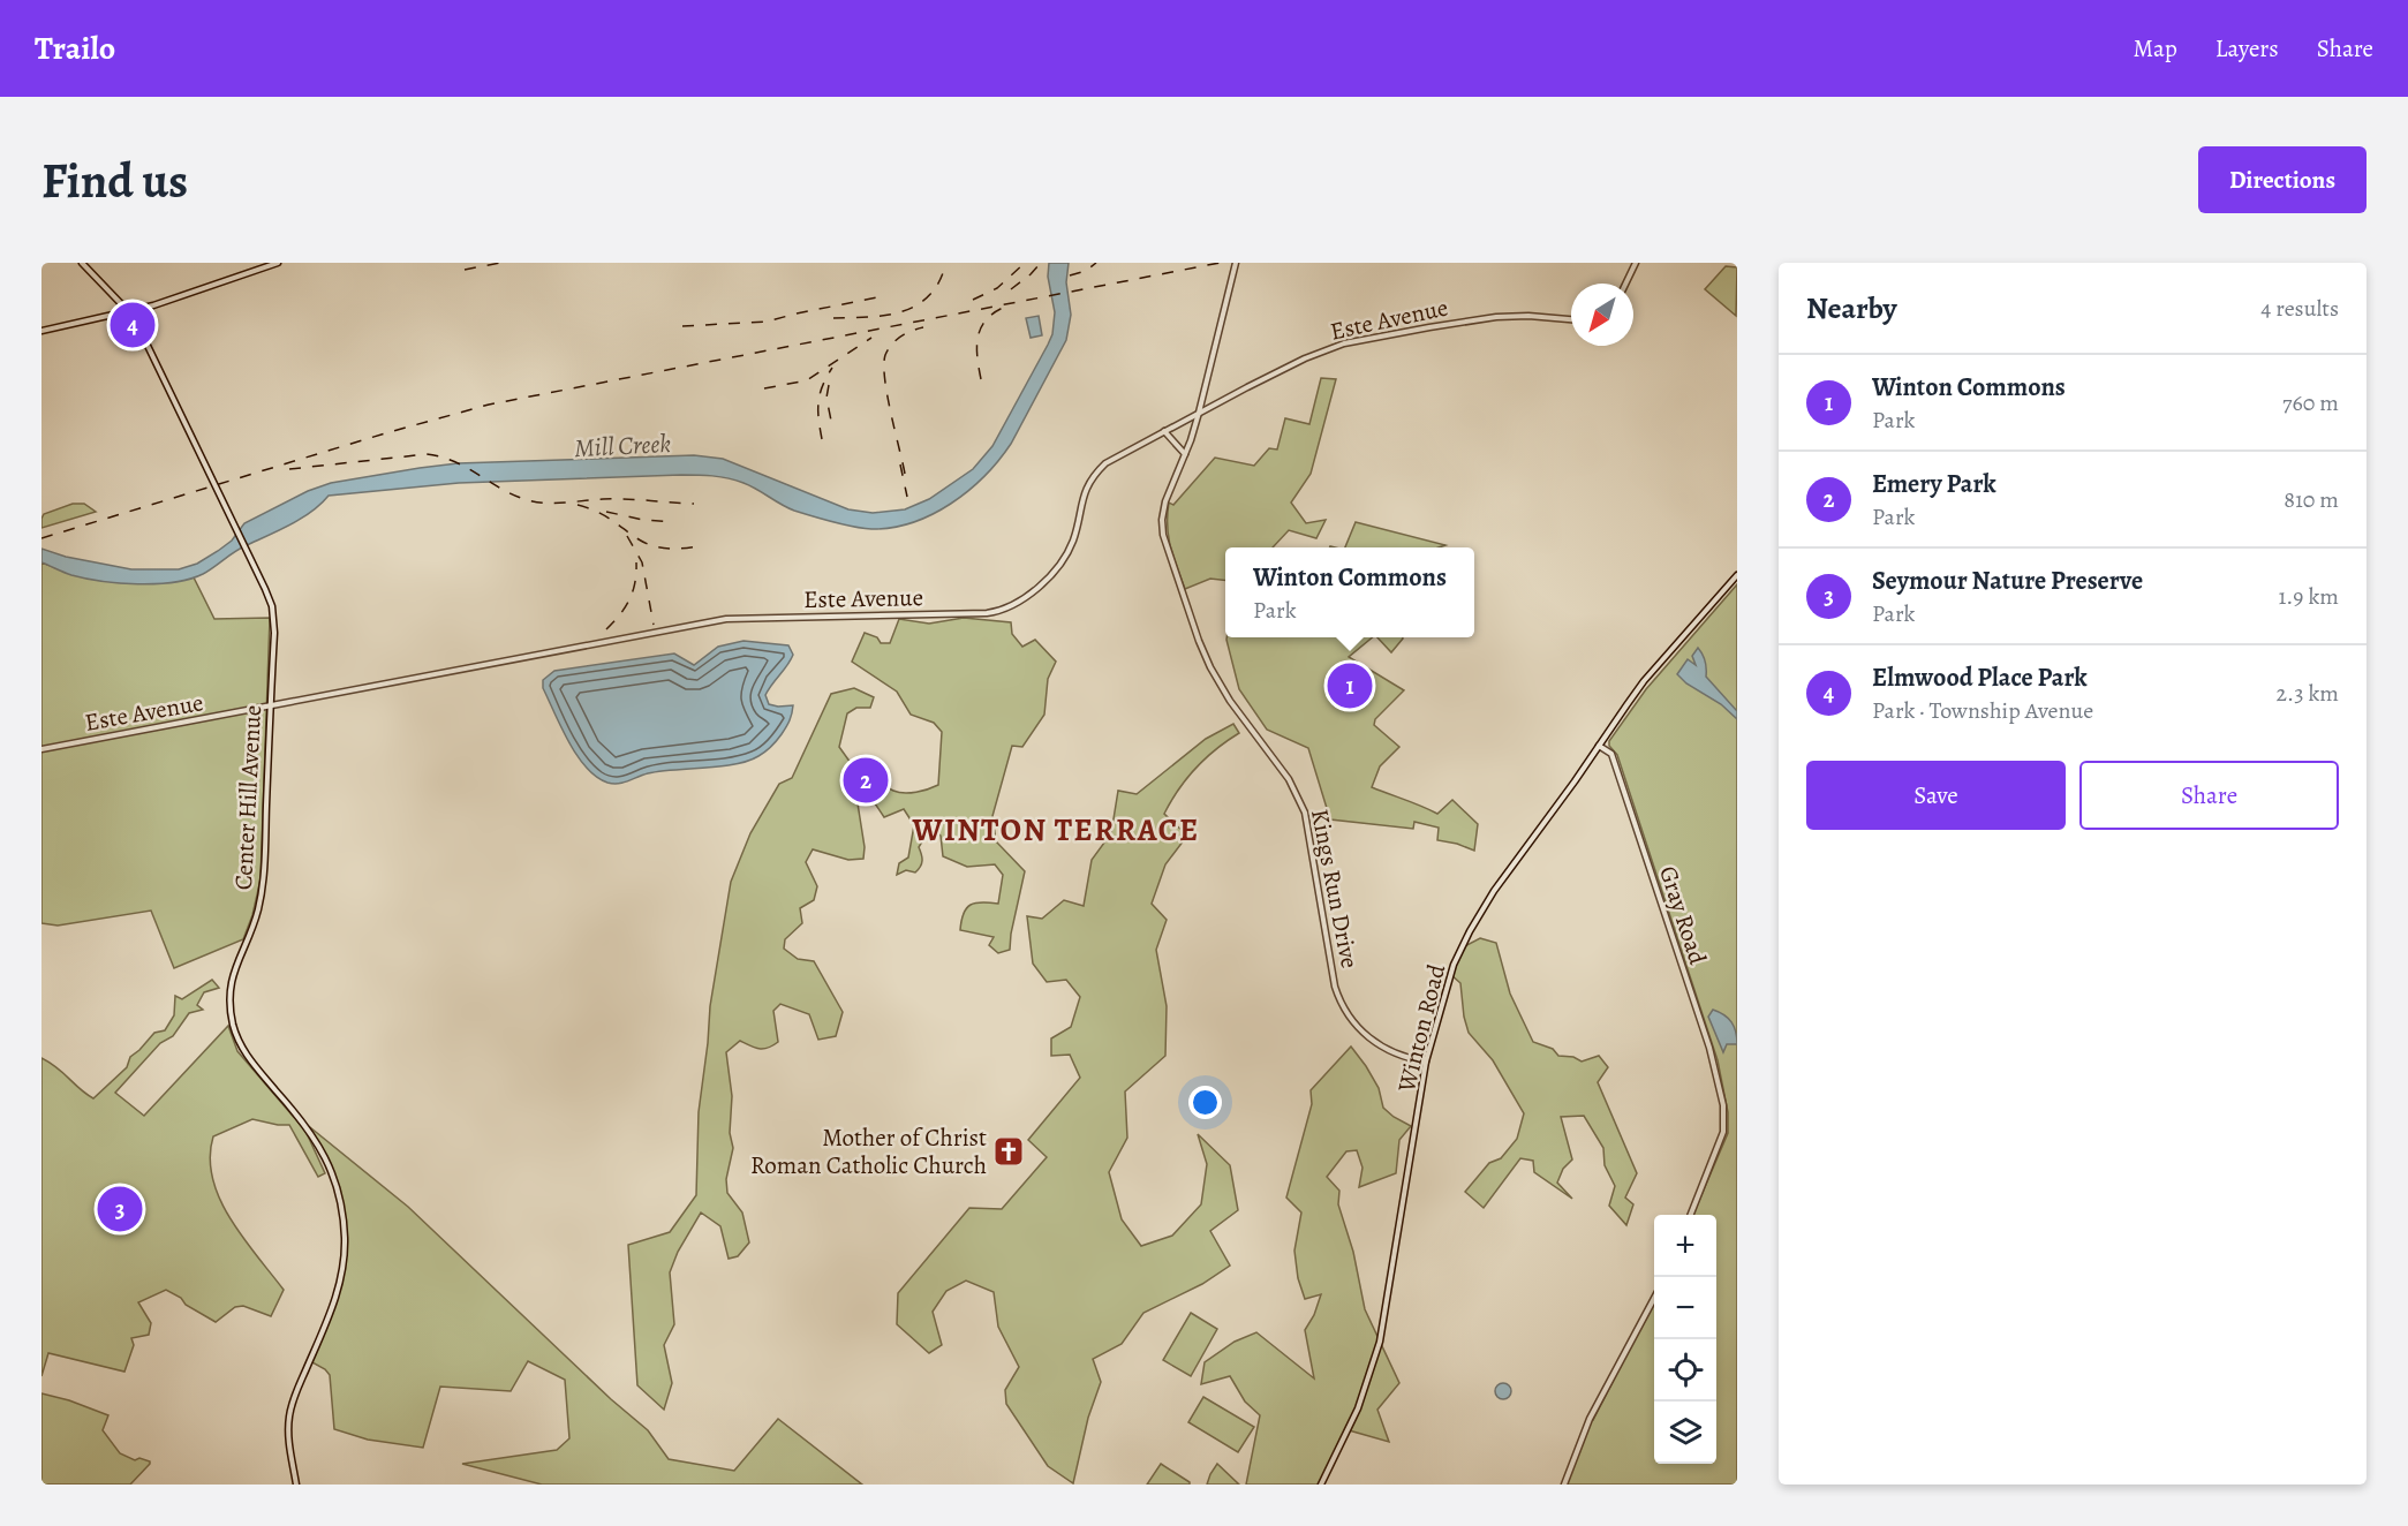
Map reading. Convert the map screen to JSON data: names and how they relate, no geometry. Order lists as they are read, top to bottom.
{
  "streets": {
    "street": [
      "Este Avenue",
      "Center Hill Avenue",
      "Kings Run Drive",
      "Gray Road",
      "Winton Road"
    ]
  },
  "crossings": [
    ["Este Avenue", "Center Hill Avenue"],
    ["Este Avenue", "Kings Run Drive"],
    ["Kings Run Drive", "Winton Road"],
    ["Gray Road", "Winton Road"]
  ],
  "districts": ["WINTON TERRACE"],
  "water": ["Mill Creek"],
  "places": {
    "church": ["Mother of Christ Roman Catholic Church"]
  },
  "north": "bottom left",
  "page": {
    "header": "Trailo",
    "nav": ["Map", "Layers", "Share"],
    "buttons": [
      "Directions",
      ["Save", "Share"]
    ],
    "title": "Find us",
    "heading": ["Nearby", "4 results"],
    "pins": [
      "4",
      "1",
      "2",
      "3"
    ],
    "list": [
      {
        "mark": "1",
        "name": "Winton Commons",
        "note": "Park",
        "value": "760 m"
      },
      {
        "mark": "2",
        "name": "Emery Park",
        "note": "Park",
        "value": "810 m"
      },
      {
        "mark": "3",
        "name": "Seymour Nature Preserve",
        "note": "Park",
        "value": "1.9 km"
      },
      {
        "mark": "4",
        "name": "Elmwood Place Park",
        "note": "Park · Township Avenue",
        "value": "2.3 km"
      }
    ],
    "popup": ["Winton Commons", "Park"],
    "map_buttons": ["+", "−"]
  }
}
